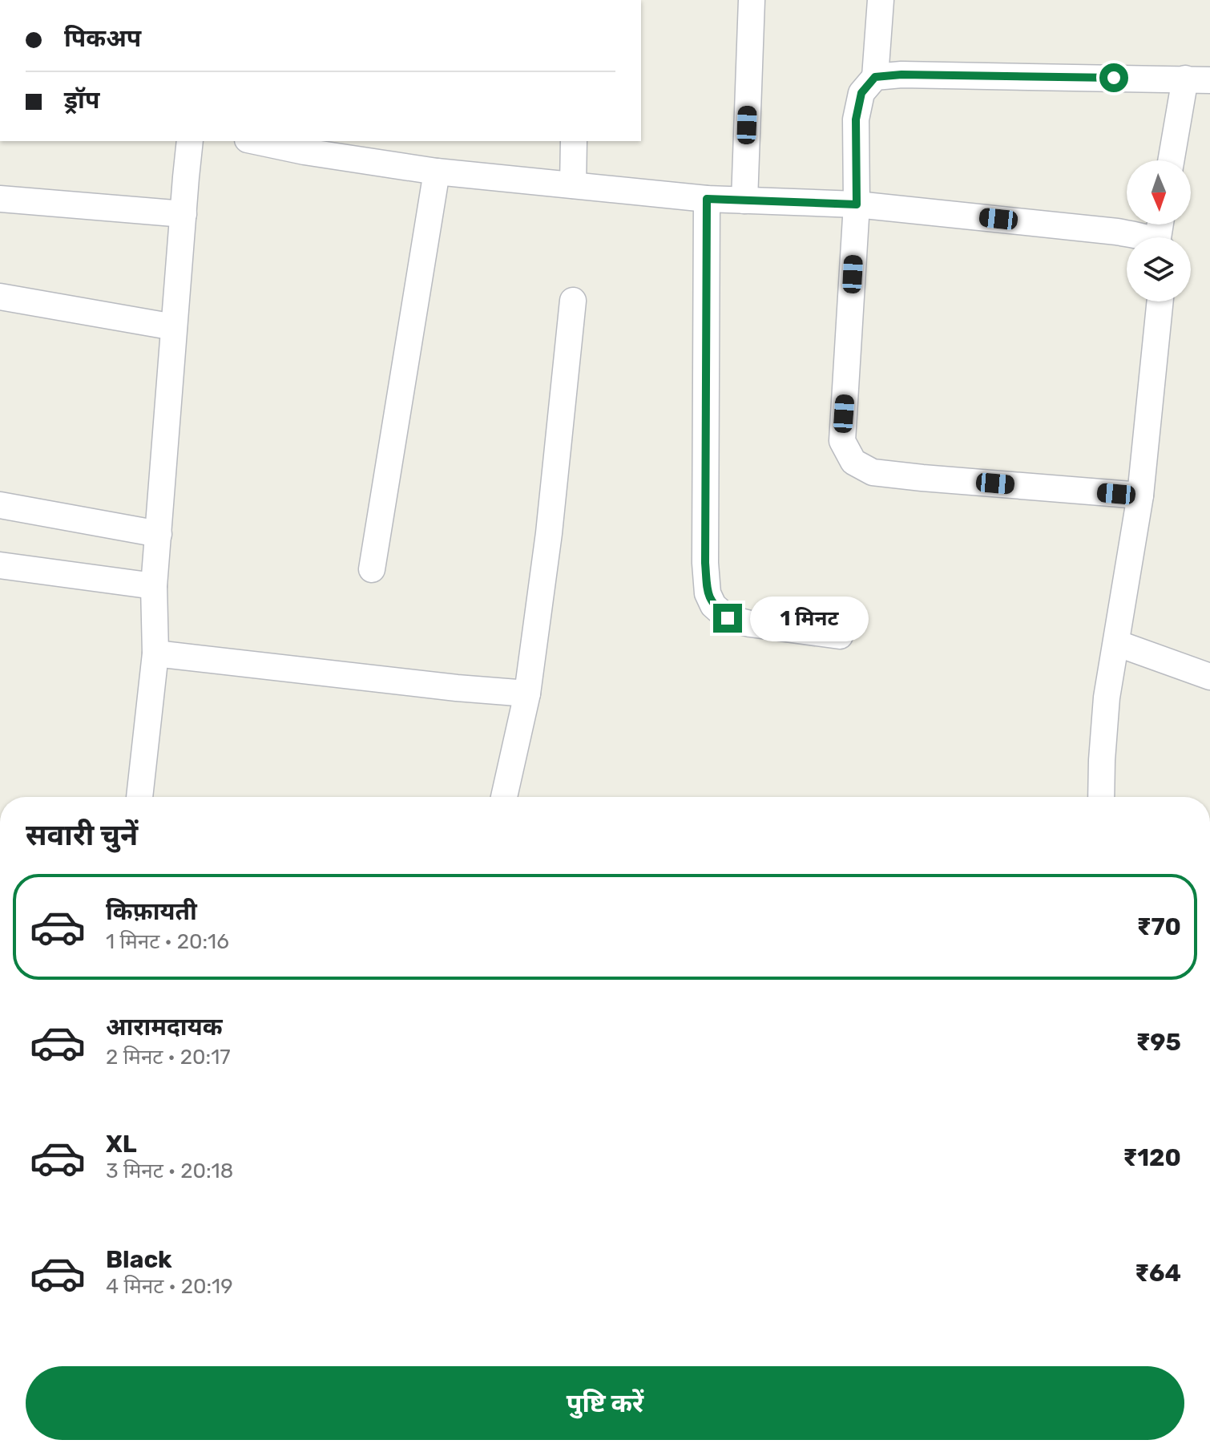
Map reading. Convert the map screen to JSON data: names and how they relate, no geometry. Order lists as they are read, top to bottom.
{
  "north": "bottom",
  "page": {
    "banner": ["पिकअप", "ड्रॉप"],
    "bubble": "1 मिनट",
    "heading": "सवारी चुनें",
    "list": [
      {
        "name": "किफ़ायती",
        "note": "1 मिनट · 20:16",
        "value": "₹70"
      },
      {
        "name": "आरामदायक",
        "note": "2 मिनट · 20:17",
        "value": "₹95"
      },
      {
        "name": "XL",
        "note": "3 मिनट · 20:18",
        "value": "₹120"
      },
      {
        "name": "Black",
        "note": "4 मिनट · 20:19",
        "value": "₹64"
      }
    ],
    "buttons": "पुष्टि करें"
  }
}
